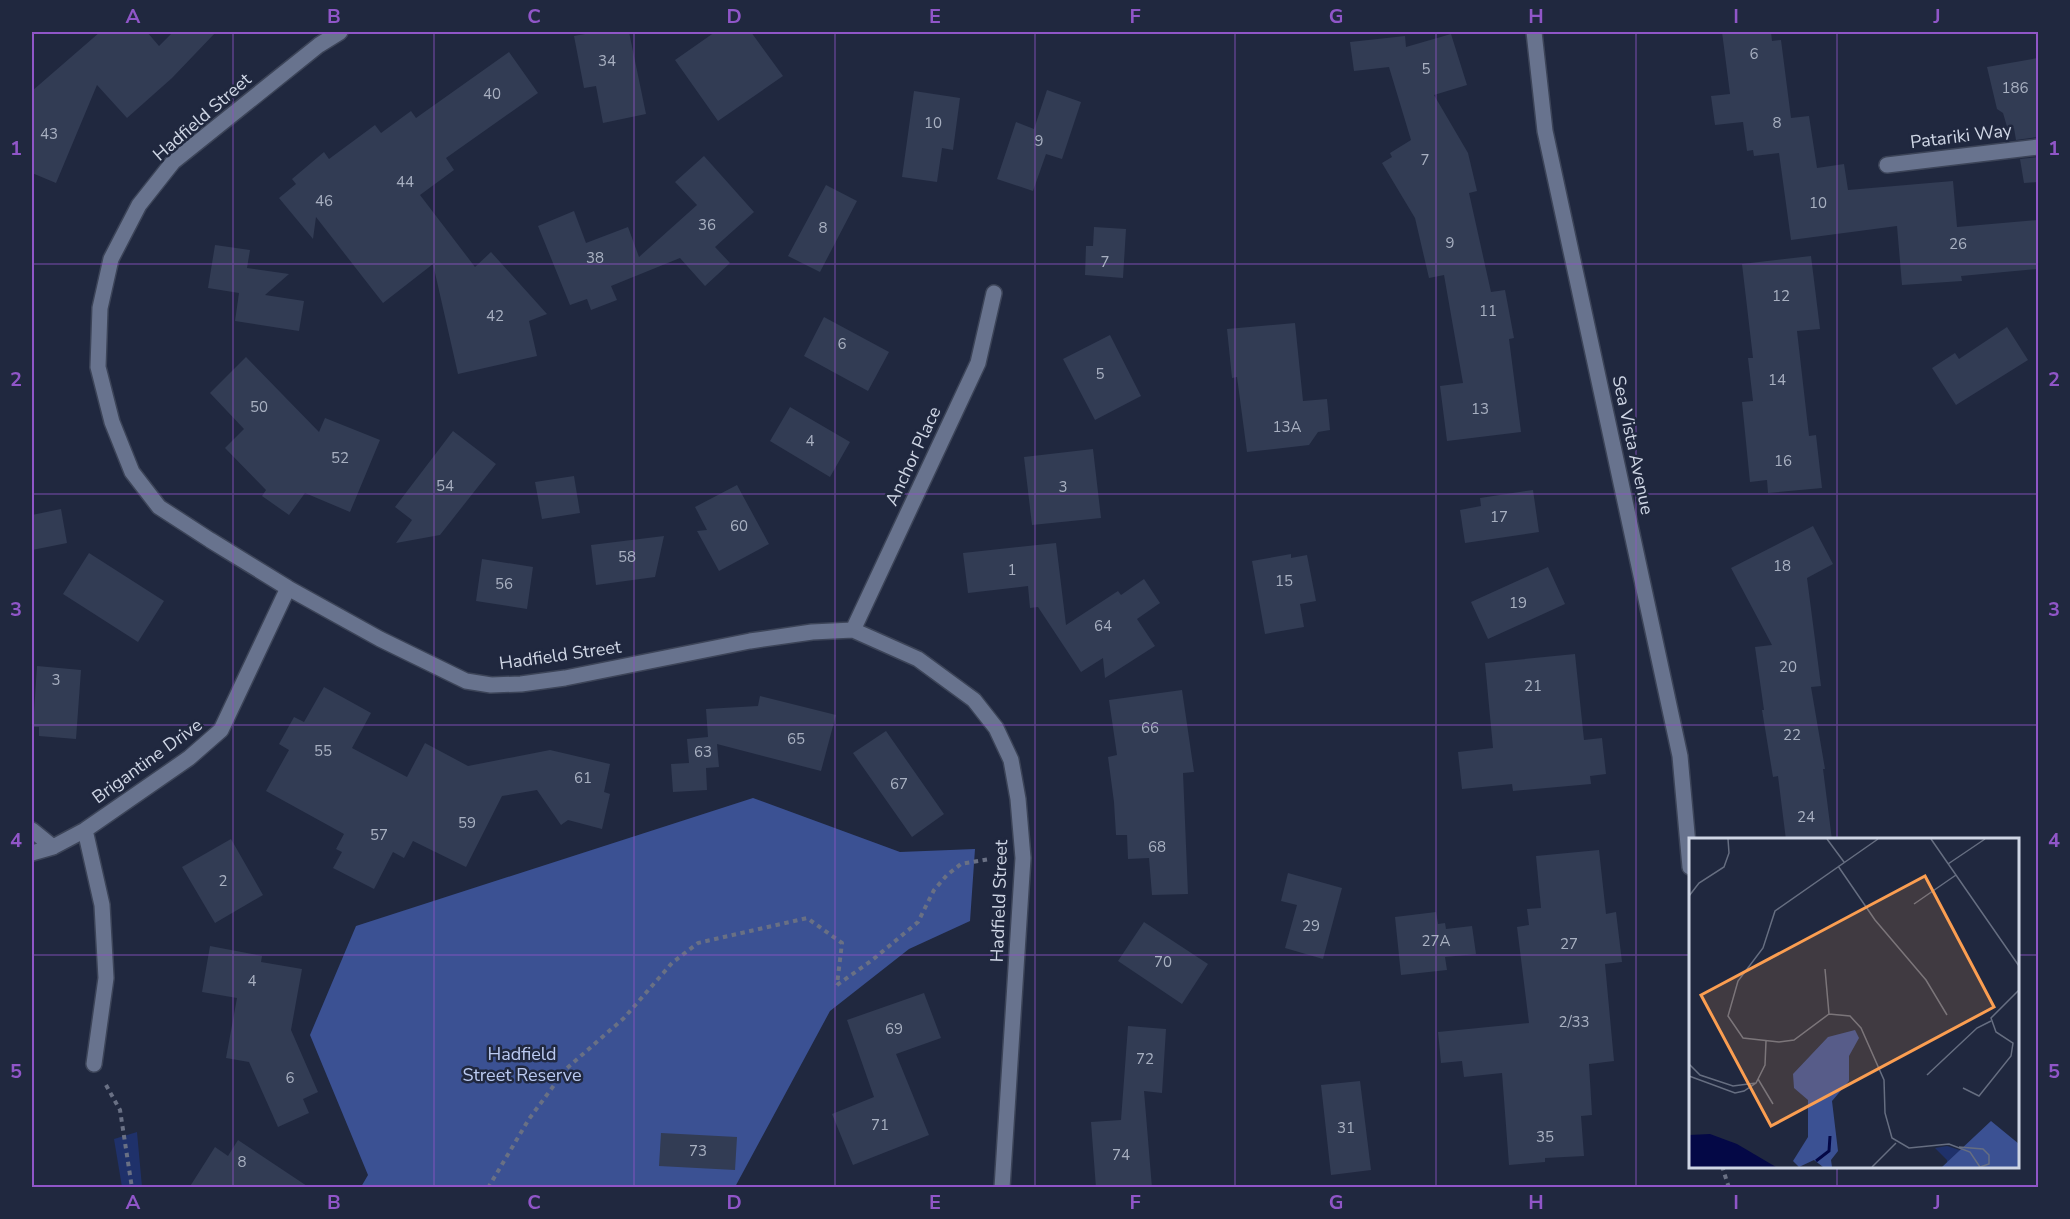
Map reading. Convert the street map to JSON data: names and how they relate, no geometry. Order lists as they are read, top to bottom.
{
  "streets": {
    "street": [
      "Hadfield Street",
      "Patariki Way",
      "Sea Vista Avenue",
      "Anchor Place",
      "Brigantine Drive"
    ]
  },
  "crossings": [
    ["Hadfield Street", "Anchor Place"],
    ["Hadfield Street", "Brigantine Drive"]
  ],
  "parks": ["Hadfield Street Reserve"],
  "house_numbers": [
    "6",
    "34",
    "5",
    "186",
    "40",
    "10",
    "8",
    "43",
    "9",
    "7",
    "44",
    "46",
    "10",
    "36",
    "8",
    "9",
    "26",
    "38",
    "7",
    "12",
    "11",
    "42",
    "6",
    "5",
    "14",
    "50",
    "13",
    "13A",
    "4",
    "52",
    "16",
    "54",
    "3",
    "17",
    "60",
    "58",
    "18",
    "1",
    "15",
    "56",
    "19",
    "64",
    "20",
    "3",
    "21",
    "66",
    "22",
    "65",
    "55",
    "63",
    "61",
    "67",
    "24",
    "59",
    "57",
    "68",
    "2",
    "29",
    "27A",
    "27",
    "70",
    "4",
    "2/33",
    "69",
    "72",
    "6",
    "71",
    "31",
    "35",
    "73",
    "74",
    "8"
  ],
  "grid": {
    "columns": [
      "A",
      "B",
      "C",
      "D",
      "E",
      "F",
      "G",
      "H",
      "I",
      "J"
    ],
    "rows": [
      "1",
      "2",
      "3",
      "4",
      "5"
    ]
  }
}
